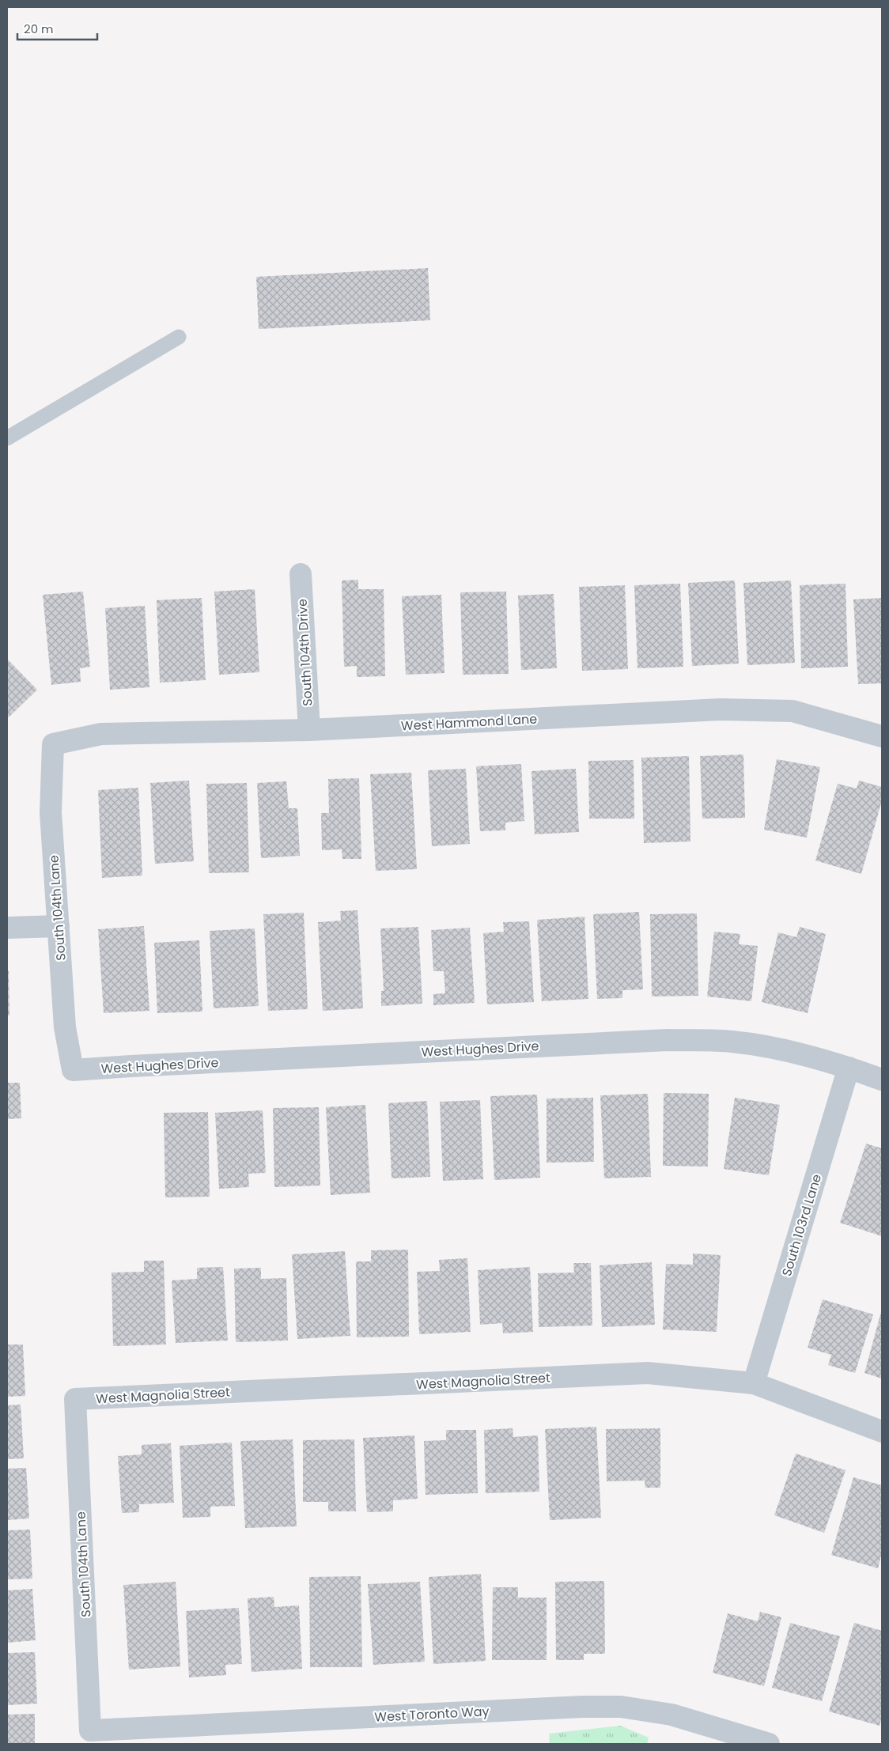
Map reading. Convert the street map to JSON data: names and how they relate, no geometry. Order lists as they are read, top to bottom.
{
  "streets": {
    "street": [
      "South 104th Drive",
      "West Hammond Lane",
      "South 104th Lane",
      "West Hughes Drive",
      "South 103rd Lane",
      "West Magnolia Street",
      "West Toronto Way"
    ]
  },
  "crossings": [
    ["South 104th Drive", "West Hammond Lane"],
    ["West Hammond Lane", "South 104th Lane"],
    ["South 104th Lane", "West Hughes Drive"],
    ["South 104th Lane", "West Magnolia Street"],
    ["South 104th Lane", "West Toronto Way"],
    ["West Hughes Drive", "South 103rd Lane"],
    ["South 103rd Lane", "West Magnolia Street"]
  ],
  "scale_bar": "20 m"
}
